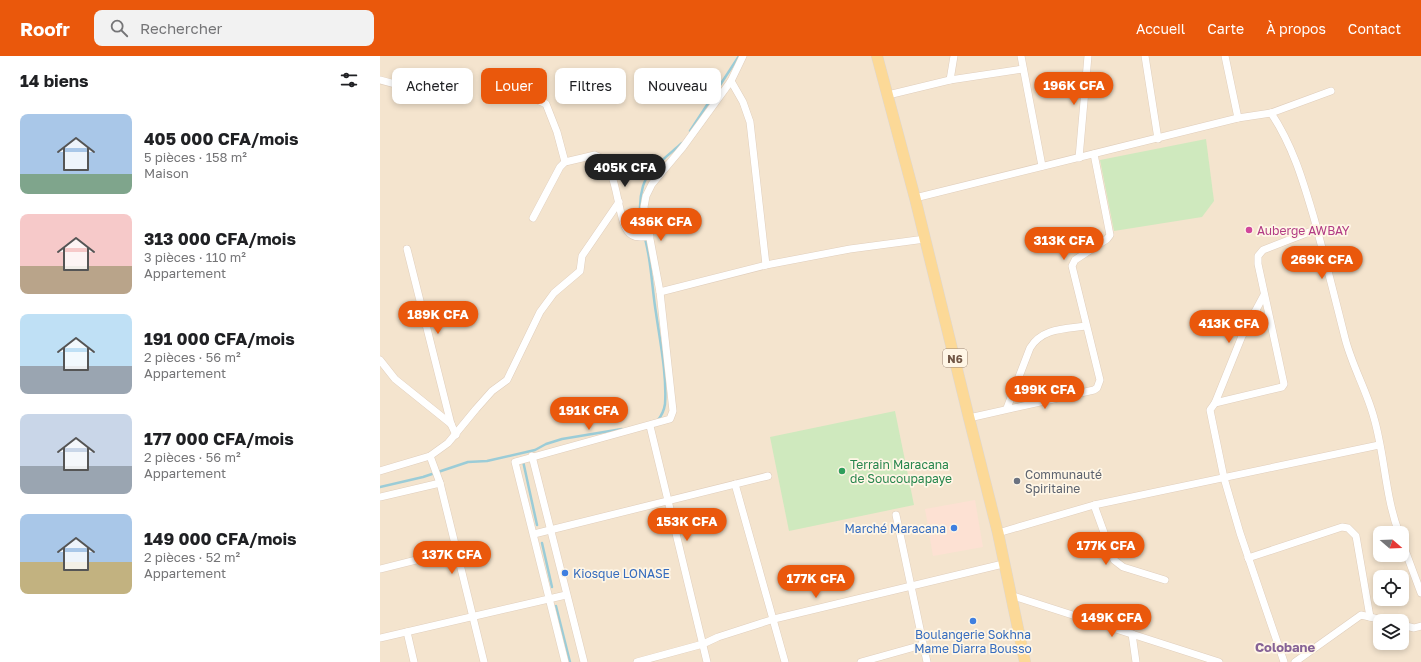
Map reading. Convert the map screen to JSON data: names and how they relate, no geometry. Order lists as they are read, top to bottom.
{
  "streets": {
    "main road": ["N6"]
  },
  "districts": ["Colobane"],
  "places": [
    "Auberge AWBAY",
    "Terrain Maracana de Soucoupapaye",
    "Communauté Spiritaine",
    "Marché Maracana",
    "Kiosque LONASE",
    "Boulangerie Sokhna Mame Diarra Bousso"
  ],
  "north": "right",
  "page": {
    "header": "Roofr",
    "search": "Rechercher",
    "nav": [
      "Accueil",
      "Carte",
      "À propos",
      "Contact"
    ],
    "heading": "14 biens",
    "chip": [
      "Acheter",
      "Louer",
      "Filtres",
      "Nouveau"
    ],
    "price": [
      "196K CFA",
      "405K CFA",
      "436K CFA",
      "313K CFA",
      "269K CFA",
      "189K CFA",
      "413K CFA",
      "199K CFA",
      "191K CFA",
      "153K CFA",
      "177K CFA",
      "137K CFA",
      "177K CFA",
      "149K CFA"
    ],
    "list": [
      {
        "name": "405 000 CFA/mois",
        "note": "5 pièces · 158 m² · Maison"
      },
      {
        "name": "313 000 CFA/mois",
        "note": "3 pièces · 110 m² · Appartement"
      },
      {
        "name": "191 000 CFA/mois",
        "note": "2 pièces · 56 m² · Appartement"
      },
      {
        "name": "177 000 CFA/mois",
        "note": "2 pièces · 56 m² · Appartement"
      },
      {
        "name": "149 000 CFA/mois",
        "note": "2 pièces · 52 m² · Appartement"
      }
    ]
  }
}
